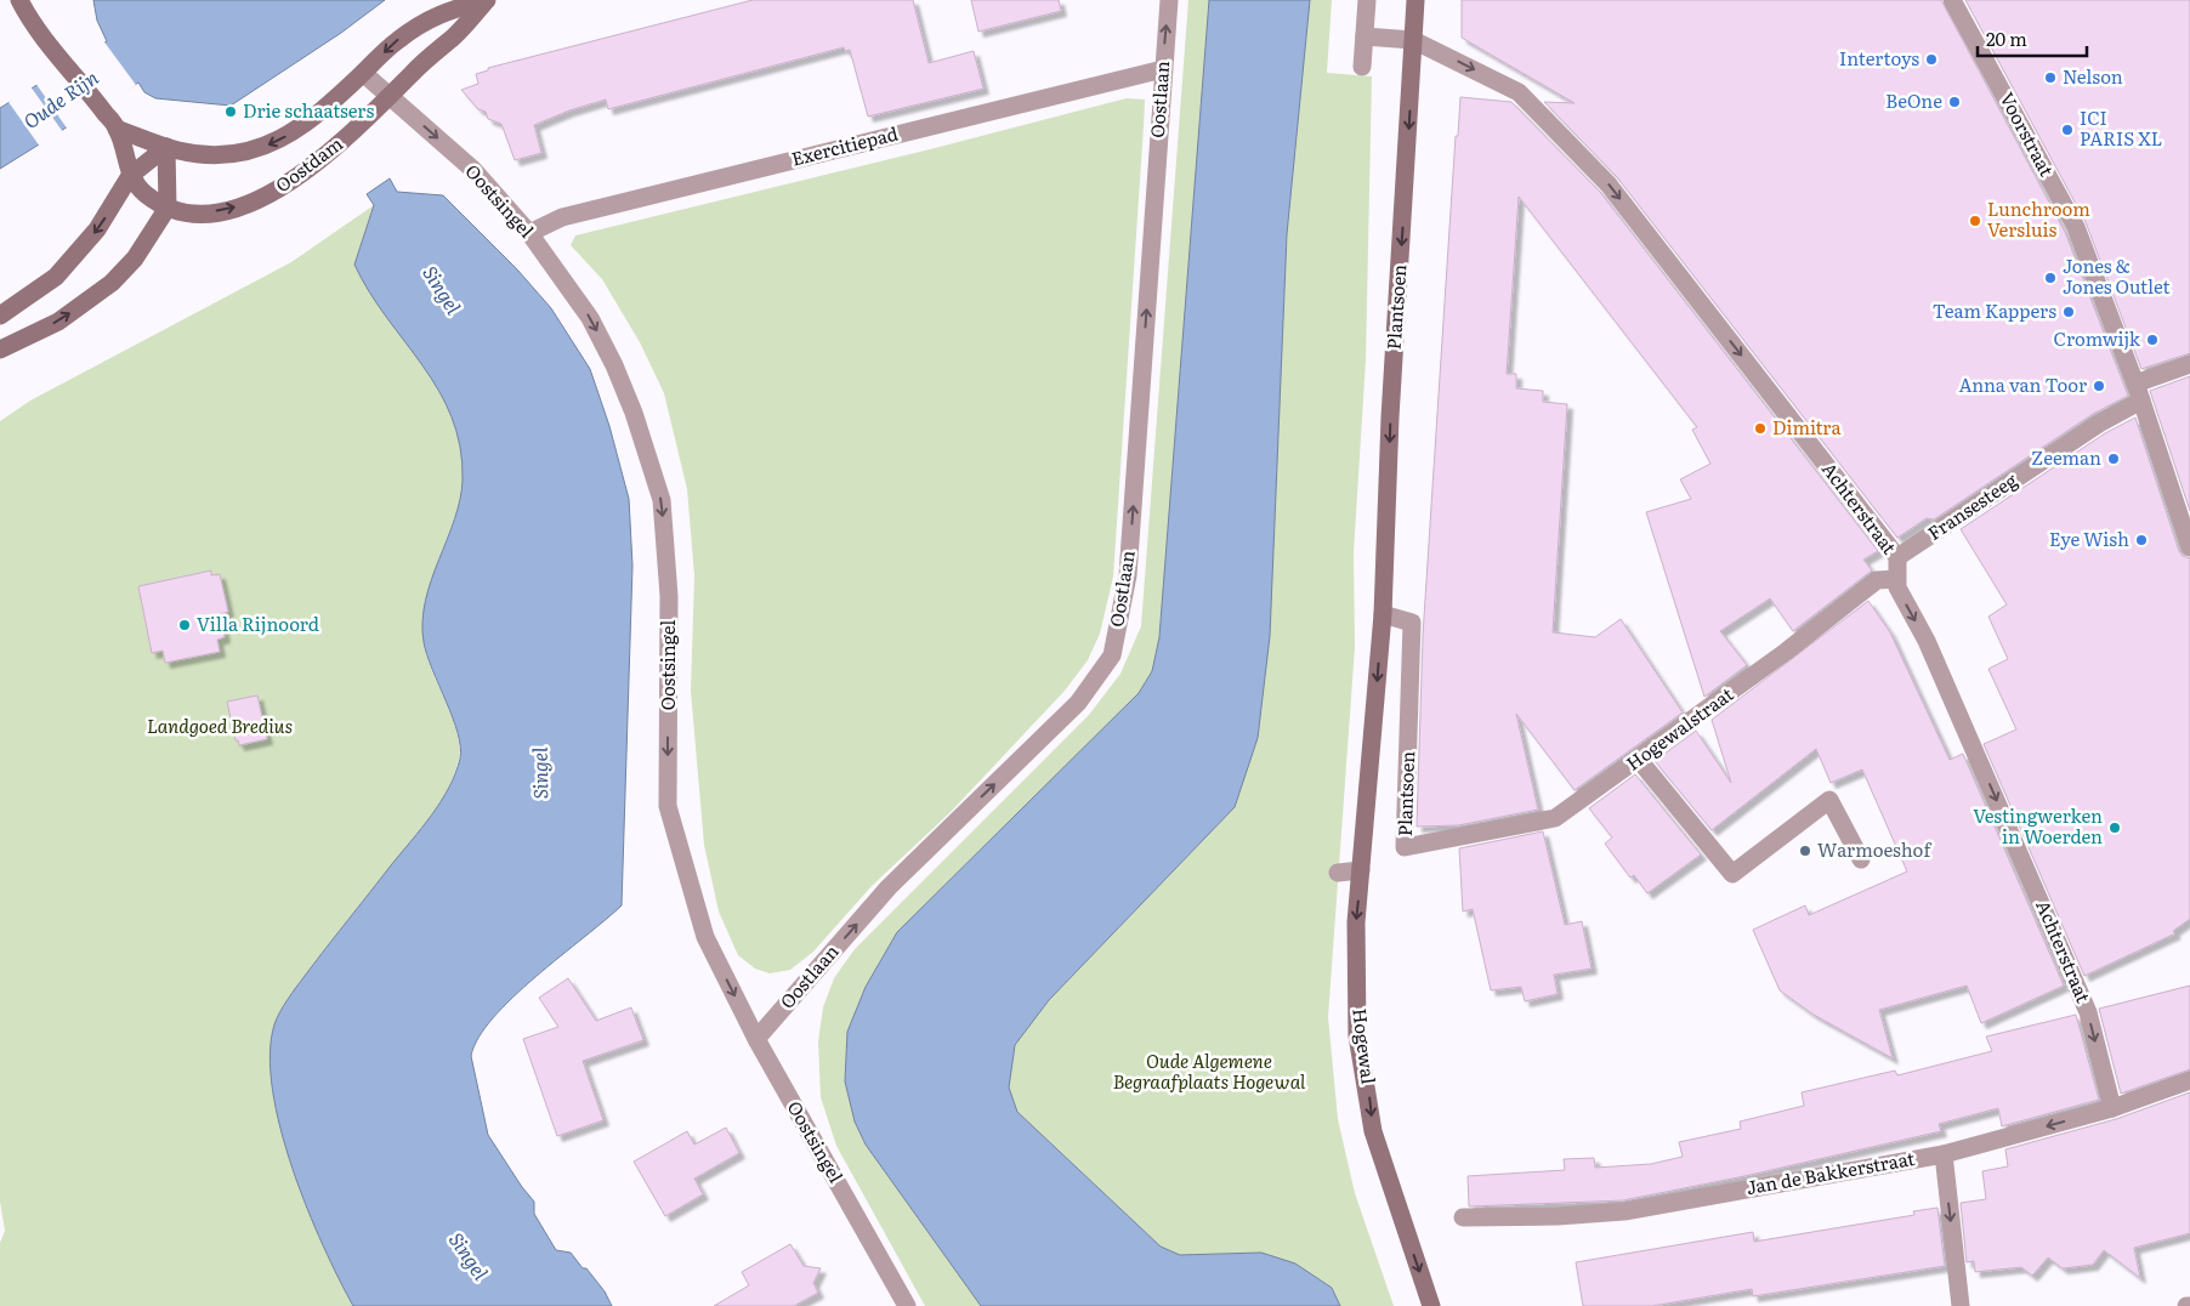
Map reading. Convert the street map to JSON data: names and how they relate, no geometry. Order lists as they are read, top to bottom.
{
  "streets": {
    "street": [
      "Oostlaan",
      "Voorstraat",
      "Exercitiepad",
      "Oostdam",
      "Oostsingel",
      "Plantsoen",
      "Fransesteeg",
      "Achterstraat",
      "Hogewalstraat",
      "Hogewal",
      "Jan de Bakkerstraat"
    ]
  },
  "crossings": [
    ["Oostlaan", "Exercitiepad"],
    ["Oostlaan", "Oostsingel"],
    ["Voorstraat", "Fransesteeg"],
    ["Exercitiepad", "Oostsingel"],
    ["Oostdam", "Oostsingel"],
    ["Plantsoen", "Achterstraat"],
    ["Plantsoen", "Hogewalstraat"],
    ["Plantsoen", "Hogewal"],
    ["Fransesteeg", "Achterstraat"],
    ["Achterstraat", "Hogewalstraat"],
    ["Achterstraat", "Jan de Bakkerstraat"]
  ],
  "one_way": [
    "Oostlaan",
    "Oostsingel",
    "Plantsoen",
    "Achterstraat",
    "Hogewal"
  ],
  "water": ["Oude Rijn", "Singel"],
  "parks": ["Landgoed Bredius", "Oude Algemene Begraafplaats Hogewal"],
  "places": [
    "Intertoys",
    "Nelson",
    "BeOne",
    "Drie schaatsers",
    "ICI PARIS XL",
    "Lunchroom Versluis",
    "Jones & Jones Outlet",
    "Team Kappers",
    "Cromwijk",
    "Anna van Toor",
    "Dimitra",
    "Zeeman",
    "Eye Wish",
    "Villa Rijnoord",
    "Vestingwerken in Woerden",
    "Warmoeshof"
  ],
  "scale_bar": "20 m"
}
